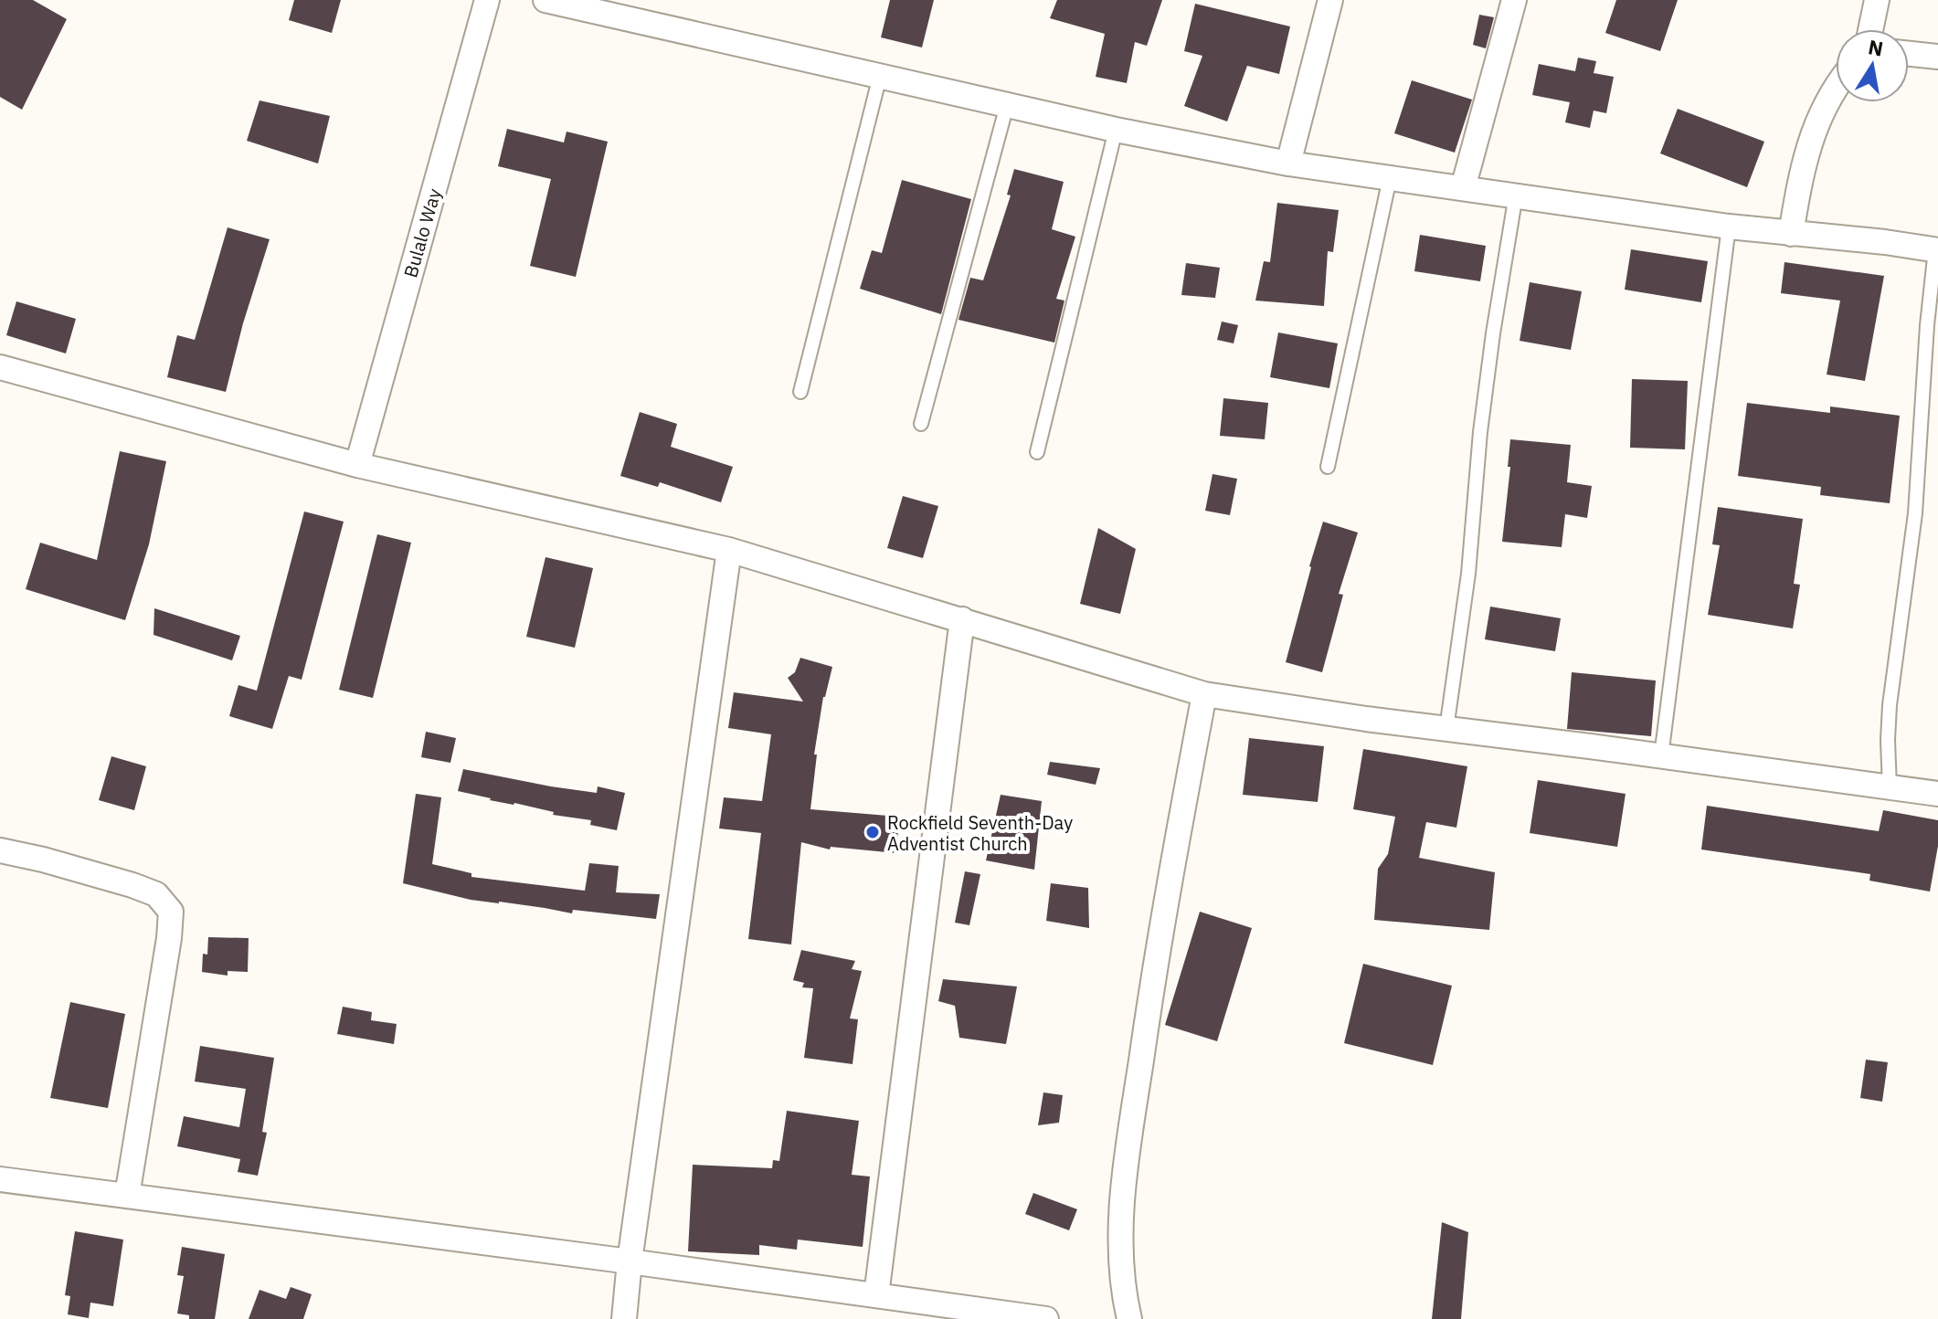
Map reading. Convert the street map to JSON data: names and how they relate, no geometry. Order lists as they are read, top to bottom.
{
  "streets": {
    "street": ["Bulalo Way"]
  },
  "places": ["Rockfield Seventh-Day Adventist Church"],
  "north": "top"
}
